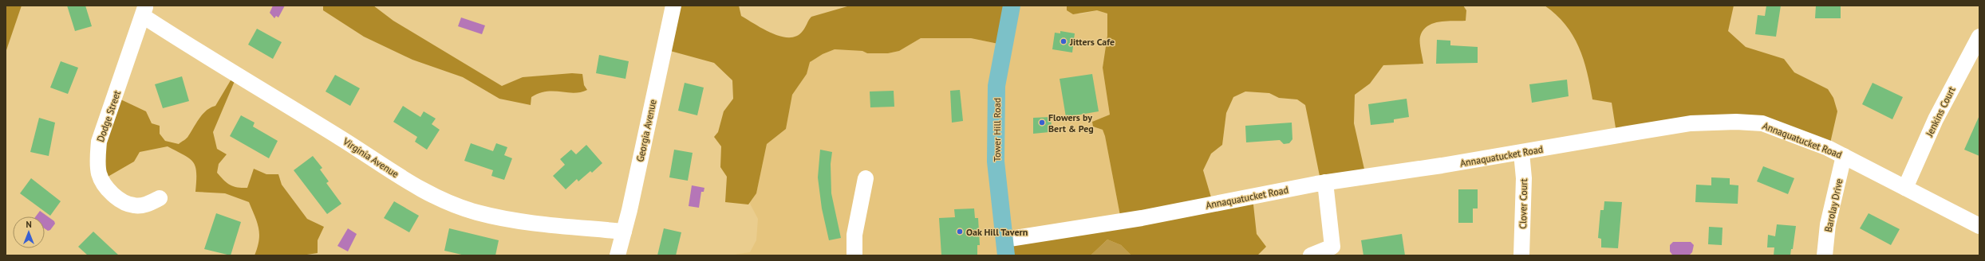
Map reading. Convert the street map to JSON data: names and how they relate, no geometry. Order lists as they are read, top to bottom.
{
  "streets": {
    "main road": ["Tower Hill Road"],
    "street": [
      "Jenkins Court",
      "Dodge Street",
      "Georgia Avenue",
      "Annaquatucket Road",
      "Virginia Avenue",
      "Clover Court",
      "Barolay Drive"
    ]
  },
  "crossings": [
    ["Jenkins Court", "Annaquatucket Road"],
    ["Dodge Street", "Virginia Avenue"],
    ["Tower Hill Road", "Annaquatucket Road"],
    ["Georgia Avenue", "Virginia Avenue"],
    ["Annaquatucket Road", "Clover Court"],
    ["Annaquatucket Road", "Barolay Drive"]
  ],
  "places": ["Jitters Cafe", "Flowers by Bert & Peg", "Oak Hill Tavern"],
  "north": "top"
}
